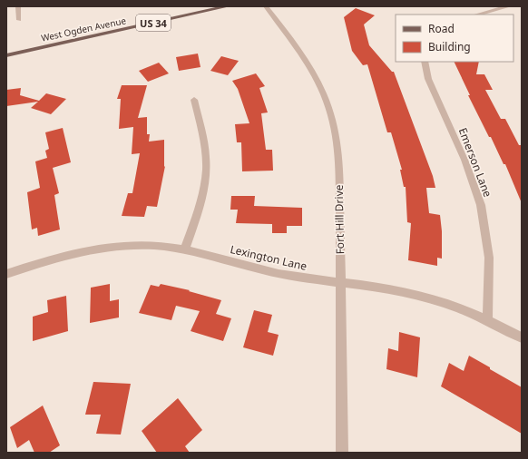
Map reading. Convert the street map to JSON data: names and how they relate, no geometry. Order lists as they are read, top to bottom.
{
  "streets": {
    "main road": ["US 34", "West Ogden Avenue"],
    "street": ["Emerson Lane", "Fort Hill Drive", "Lexington Lane"]
  },
  "crossings": [
    ["Emerson Lane", "Lexington Lane"],
    ["Fort Hill Drive", "Lexington Lane"]
  ],
  "legend": ["Road", "Building"]
}
